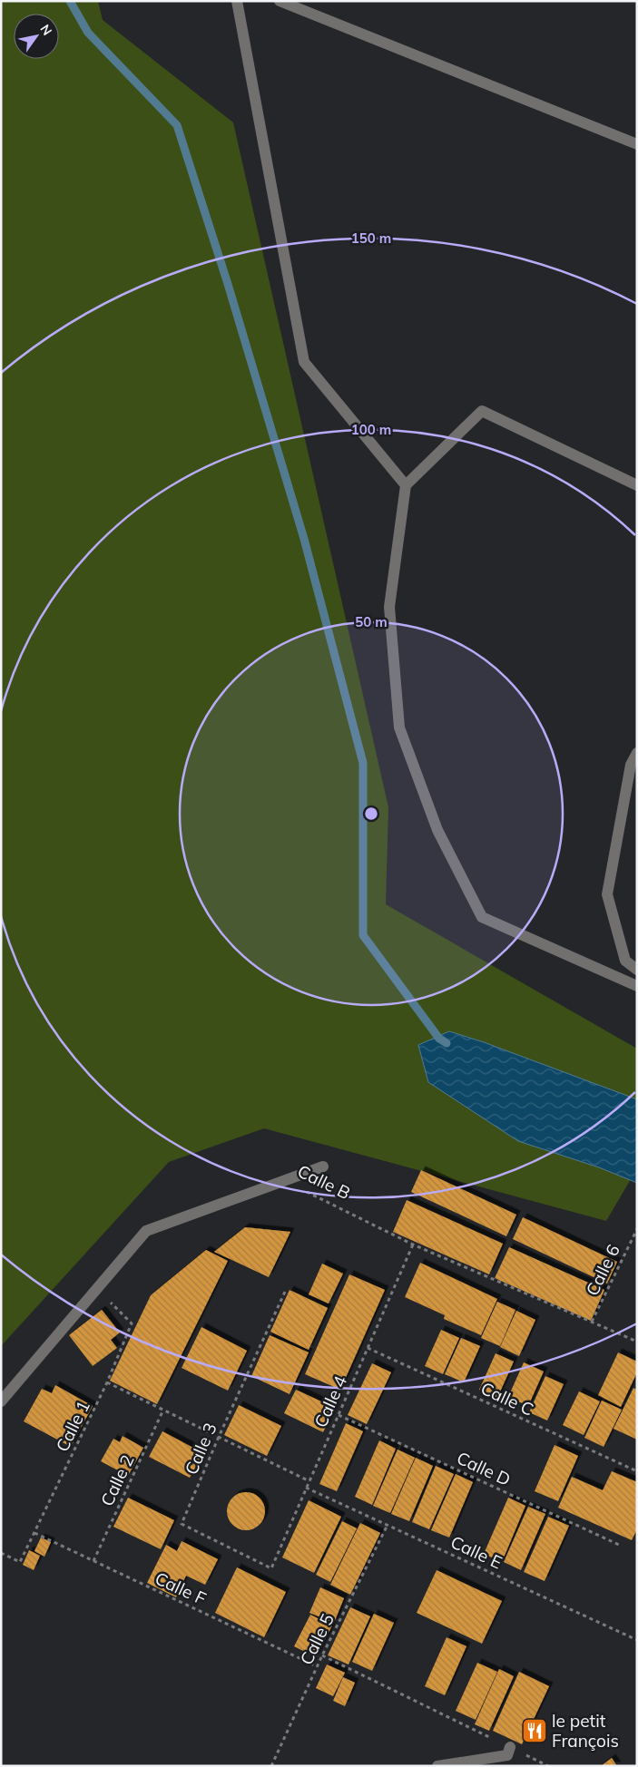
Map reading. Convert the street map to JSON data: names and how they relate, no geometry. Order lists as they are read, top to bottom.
{
  "streets": {
    "lane": ["Calle B"],
    "path": [
      "Calle 6",
      "Calle C",
      "Calle 4",
      "Calle 1",
      "Calle 3",
      "Calle D",
      "Calle 2",
      "Calle E",
      "Calle F",
      "Calle 5"
    ]
  },
  "crossings": [
    ["Calle B", "Calle 6"],
    ["Calle B", "Calle 4"],
    ["Calle B", "Calle 1"],
    ["Calle C", "Calle 4"],
    ["Calle 4", "Calle 3"],
    ["Calle 4", "Calle D"],
    ["Calle 4", "Calle E"],
    ["Calle 1", "Calle F"],
    ["Calle 2", "Calle F"],
    ["Calle E", "Calle 5"],
    ["Calle F", "Calle 5"]
  ],
  "places": {
    "restaurant": ["le petit François"]
  },
  "north": "top right",
  "rings": ["150 m", "100 m", "50 m"]
}
